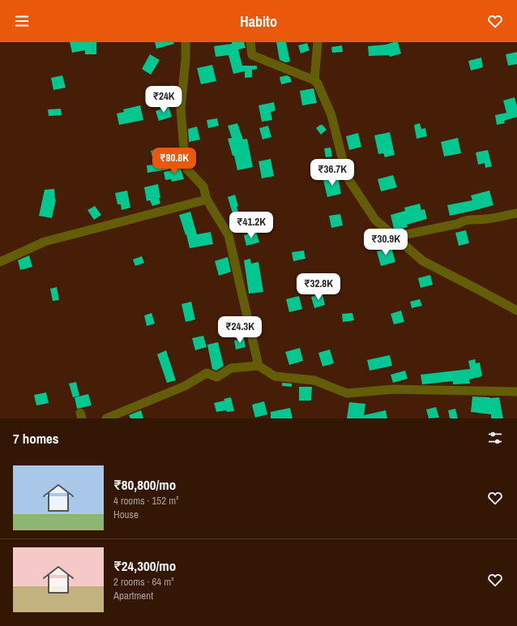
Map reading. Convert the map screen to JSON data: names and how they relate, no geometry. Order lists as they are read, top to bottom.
{
  "page": {
    "header": "Habito",
    "price": [
      "₹24K",
      "₹80.8K",
      "₹36.7K",
      "₹41.2K",
      "₹30.9K",
      "₹32.8K",
      "₹24.3K"
    ],
    "heading": "7 homes",
    "list": [
      {
        "name": "₹80,800/mo",
        "note": "4 rooms · 152 m² · House"
      },
      {
        "name": "₹24,300/mo",
        "note": "2 rooms · 64 m² · Apartment"
      }
    ]
  }
}
